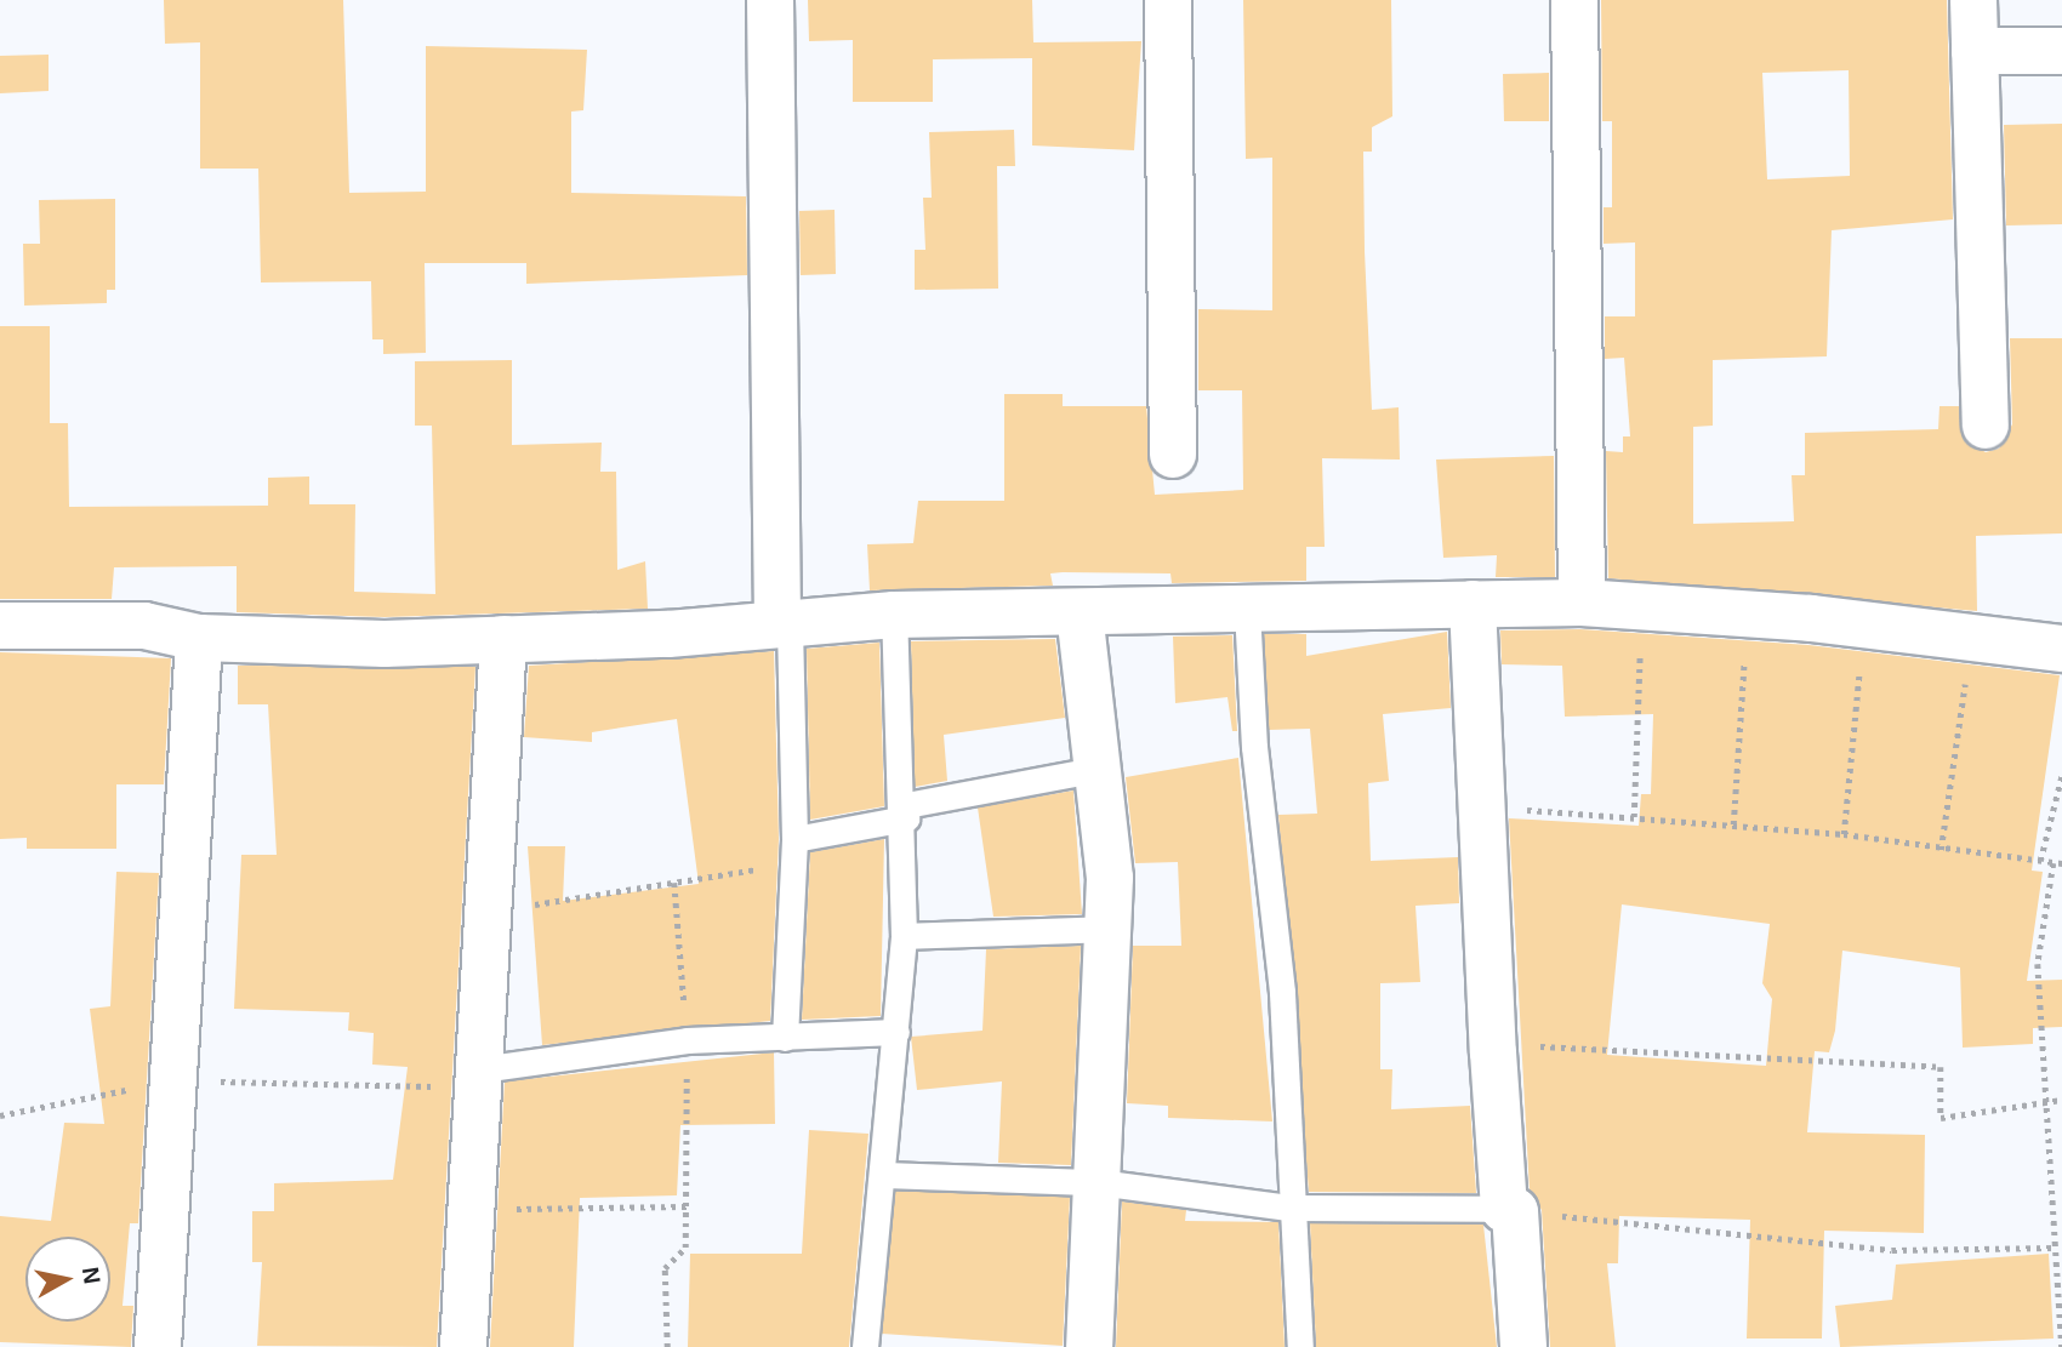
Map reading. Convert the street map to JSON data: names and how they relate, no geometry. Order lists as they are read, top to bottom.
{
  "north": "right"
}
